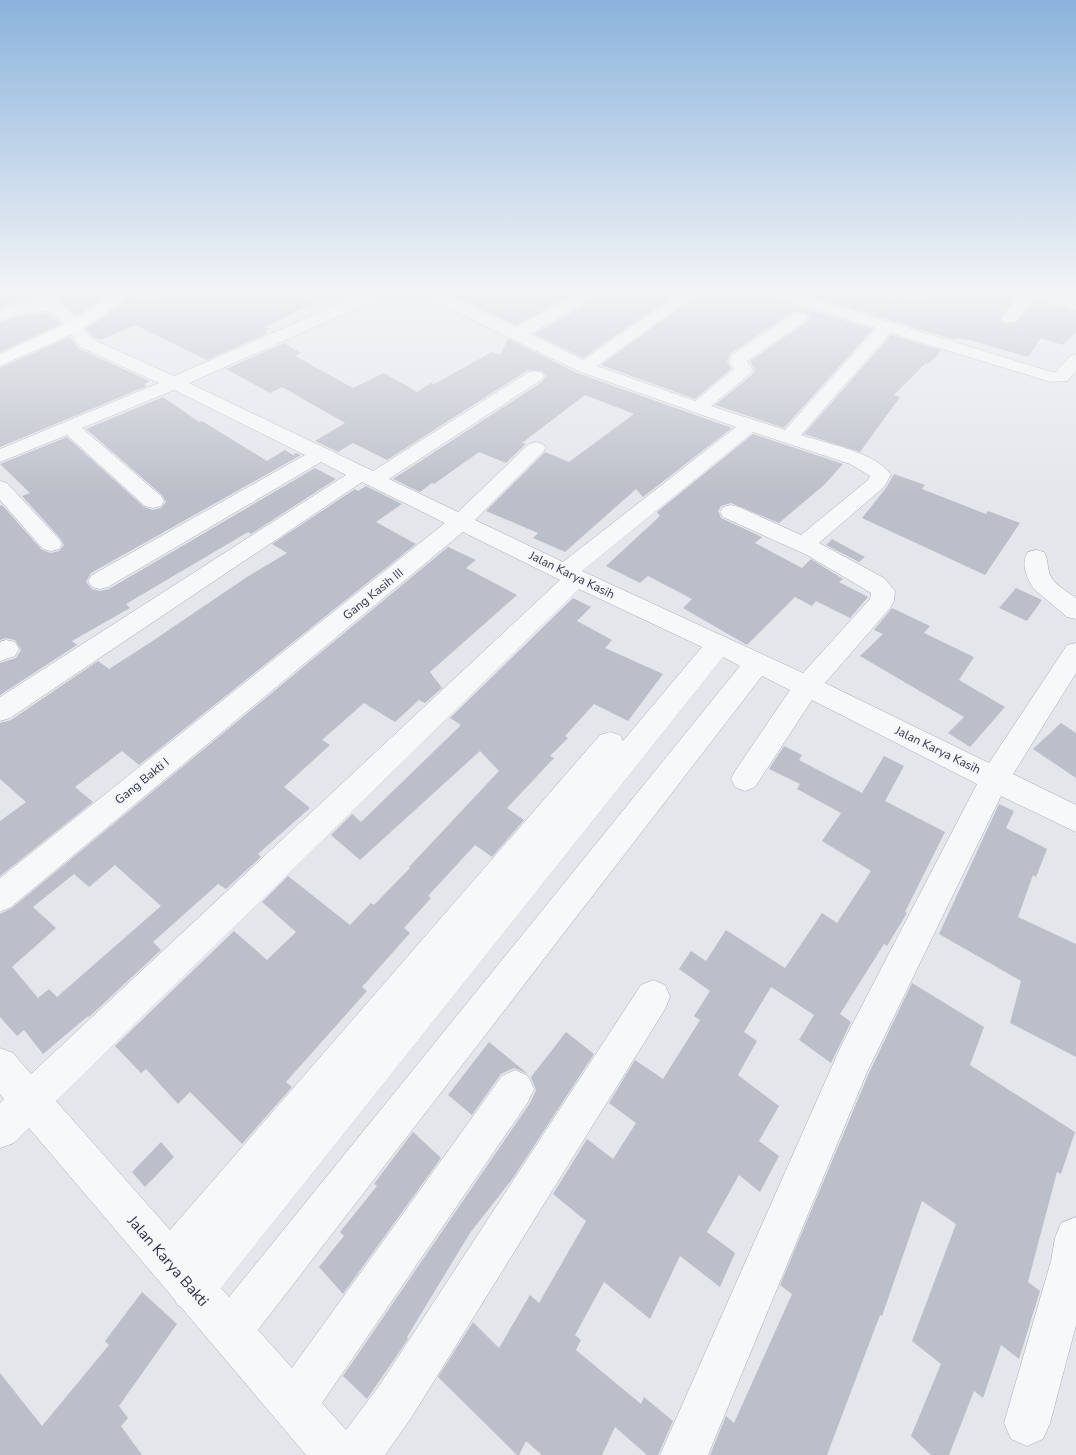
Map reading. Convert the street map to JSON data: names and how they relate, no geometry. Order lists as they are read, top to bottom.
{
  "streets": {
    "street": [
      "Jalan Karya Kasih",
      "Gang Kasih III",
      "Gang Bakti I",
      "Jalan Karya Bakti"
    ]
  },
  "crossings": [
    ["Jalan Karya Kasih", "Gang Kasih III"],
    ["Gang Kasih III", "Gang Bakti I"]
  ]
}
